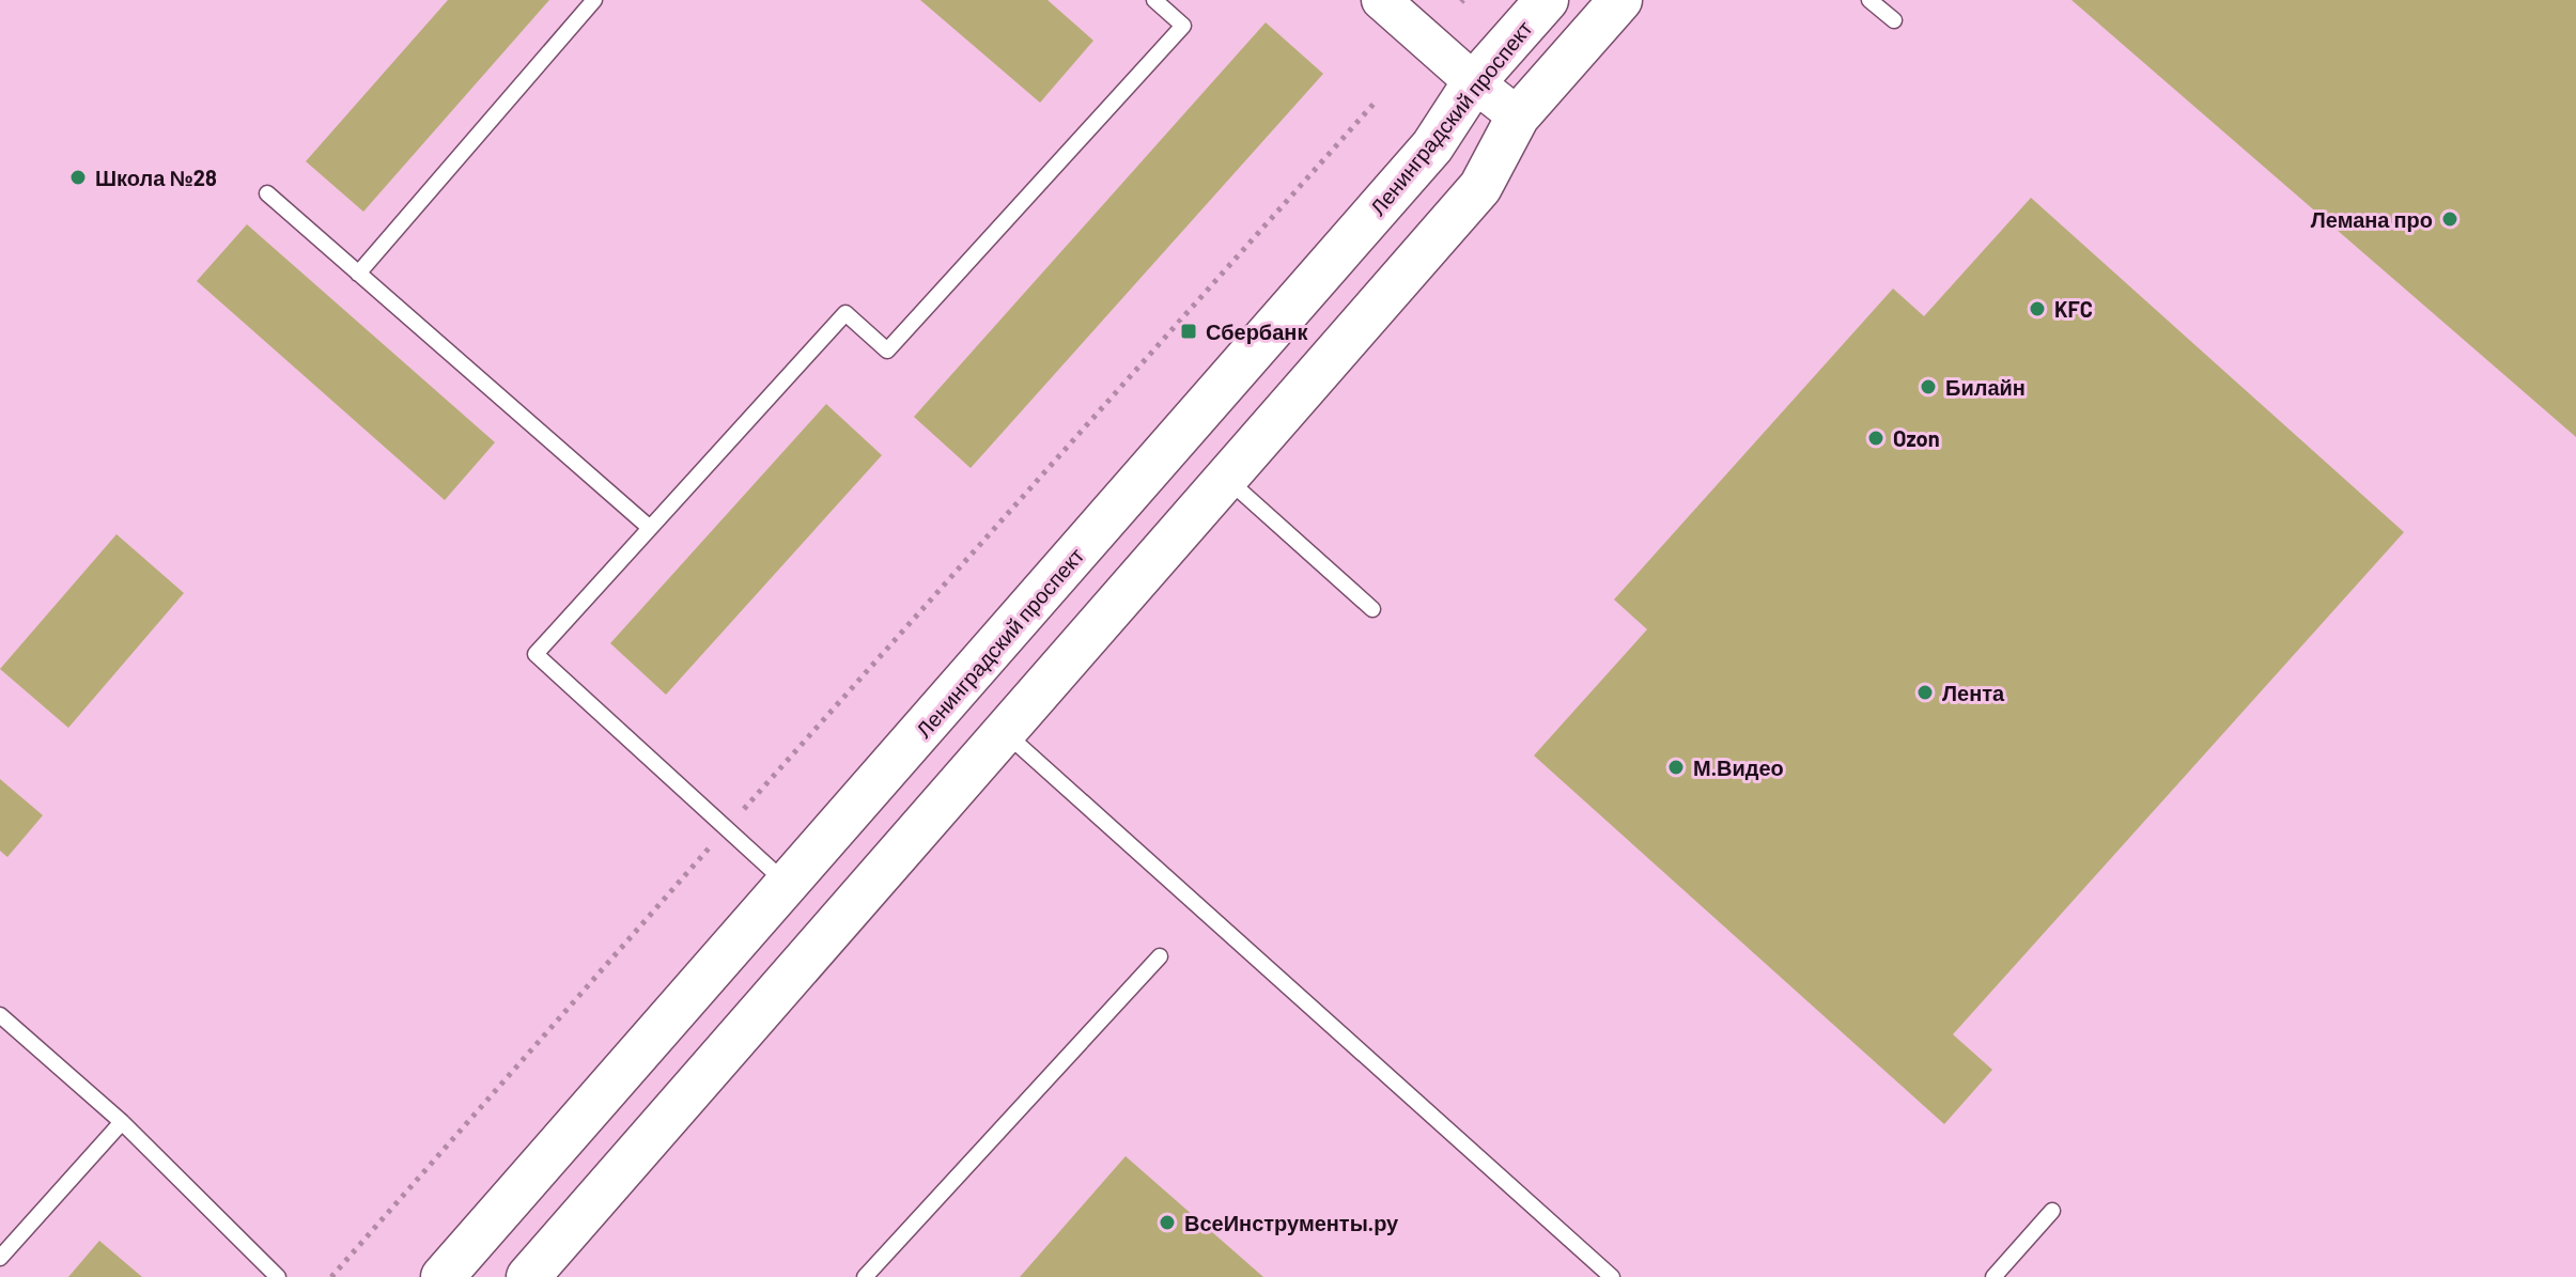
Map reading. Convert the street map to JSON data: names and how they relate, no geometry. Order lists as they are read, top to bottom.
{
  "streets": {
    "main road": ["Ленинградский проспект"]
  },
  "places": {
    "other": [
      "Школа №28",
      "Лемана про",
      "KFC",
      "Билайн",
      "Ozon",
      "Лента",
      "М.Видео",
      "ВсеИнструменты.ру"
    ],
    "transit": ["Сбербанк"]
  }
}
